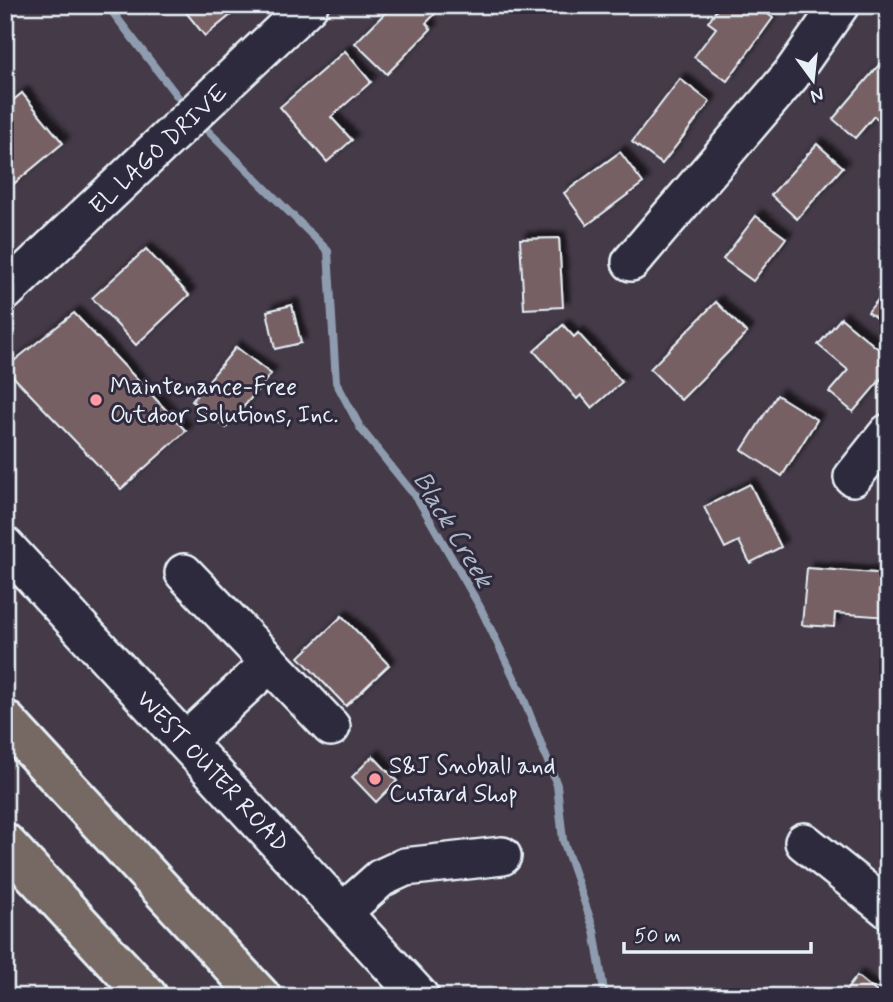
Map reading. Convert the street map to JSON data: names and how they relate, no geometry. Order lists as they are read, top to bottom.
{
  "streets": {
    "street": ["EL LAGO DRIVE", "WEST OUTER ROAD"]
  },
  "water": ["Black Creek"],
  "places": ["Maintenance-Free Outdoor Solutions, Inc.", "S&J Snoball and Custard Shop"],
  "scale_bar": "50 m",
  "north": "bottom"
}
